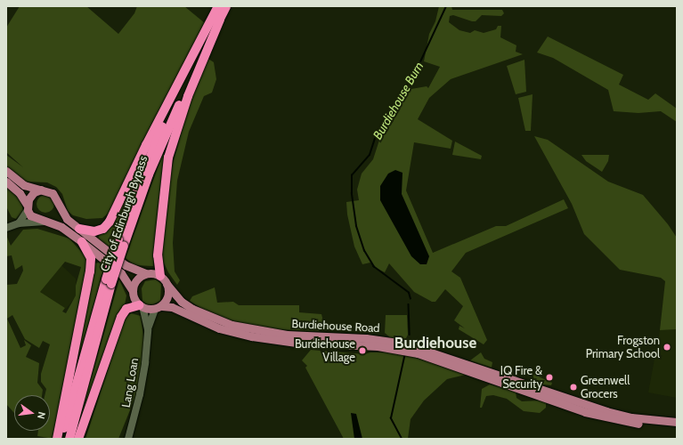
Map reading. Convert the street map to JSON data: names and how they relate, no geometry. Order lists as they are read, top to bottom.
{
  "streets": {
    "highway": ["City of Edinburgh Bypass"],
    "main road": ["Burdiehouse Road"],
    "street": ["Lang Loan"]
  },
  "crossings": [
    ["Burdiehouse Road", "Lang Loan"]
  ],
  "districts": ["Burdiehouse"],
  "water": ["Burdiehouse Burn"],
  "places": [
    "Frogston Primary School",
    "Burdiehouse Village",
    "IQ Fire & Security",
    "Greenwell Grocers"
  ],
  "north": "right"
}
